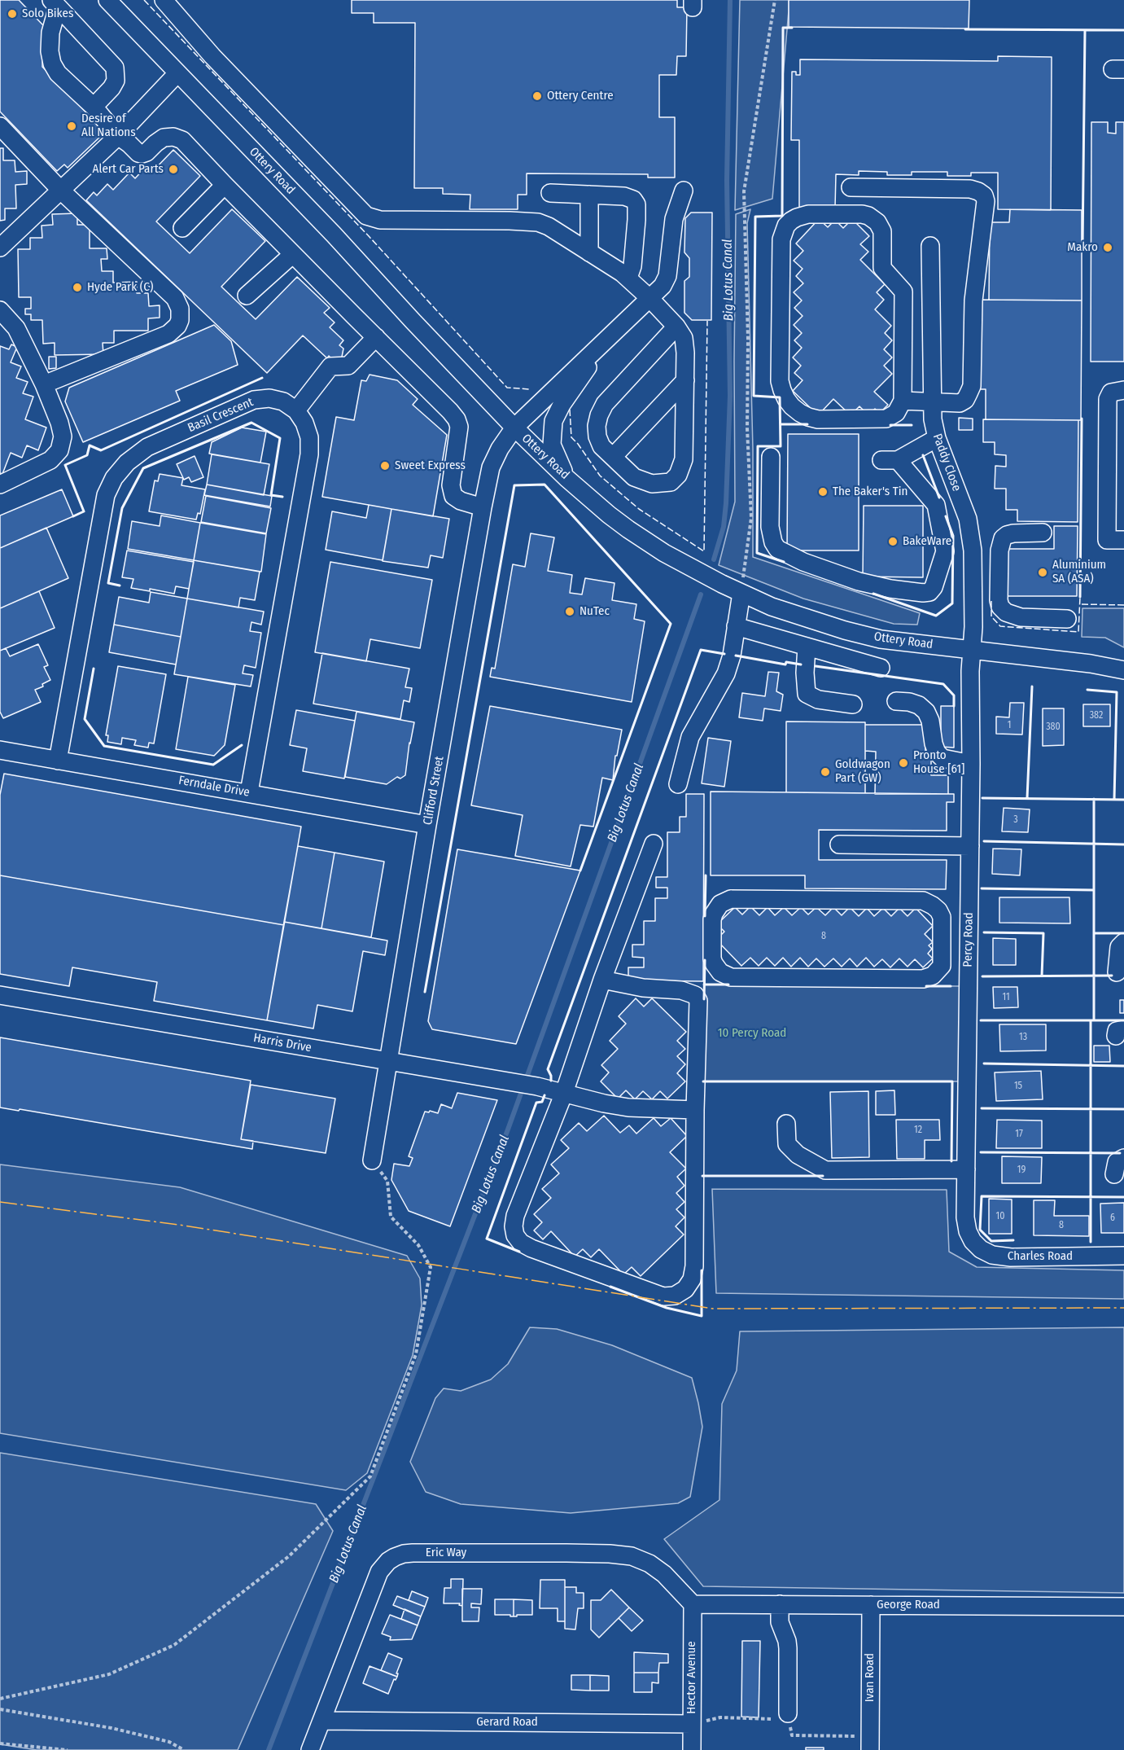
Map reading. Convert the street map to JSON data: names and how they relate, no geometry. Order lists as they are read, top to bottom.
{
  "streets": {
    "street": [
      "Ottery Road",
      "Basil Crescent",
      "Paddy Close",
      "Ferndale Drive",
      "Clifford Street",
      "Percy Road",
      "Harris Drive",
      "Charles Road",
      "Eric Way",
      "George Road",
      "Hector Avenue",
      "Ivan Road",
      "Gerard Road"
    ]
  },
  "crossings": [
    ["Ottery Road", "Paddy Close"],
    ["Ottery Road", "Clifford Street"],
    ["Ottery Road", "Percy Road"],
    ["Basil Crescent", "Ferndale Drive"],
    ["Paddy Close", "Percy Road"],
    ["Ferndale Drive", "Clifford Street"],
    ["Clifford Street", "Harris Drive"],
    ["Percy Road", "Charles Road"],
    ["Eric Way", "George Road"],
    ["Eric Way", "Hector Avenue"],
    ["Eric Way", "Gerard Road"],
    ["George Road", "Hector Avenue"],
    ["George Road", "Ivan Road"],
    ["Hector Avenue", "Gerard Road"]
  ],
  "water": ["Big Lotus Canal"],
  "parks": ["10 Percy Road"],
  "places": [
    "Solo Bikes",
    "Ottery Centre",
    "Desire of All Nations",
    "Alert Car Parts",
    "Makro",
    "Hyde Park (C)",
    "Sweet Express",
    "The Baker's Tin",
    "BakeWare",
    "Aluminium SA (ASA)",
    "NuTec",
    "Pronto House [61]",
    "Goldwagon Part (GW)"
  ],
  "house_numbers": [
    "382",
    "1",
    "380",
    "3",
    "8",
    "11",
    "13",
    "15",
    "12",
    "17",
    "19",
    "10",
    "6",
    "8"
  ]
}
